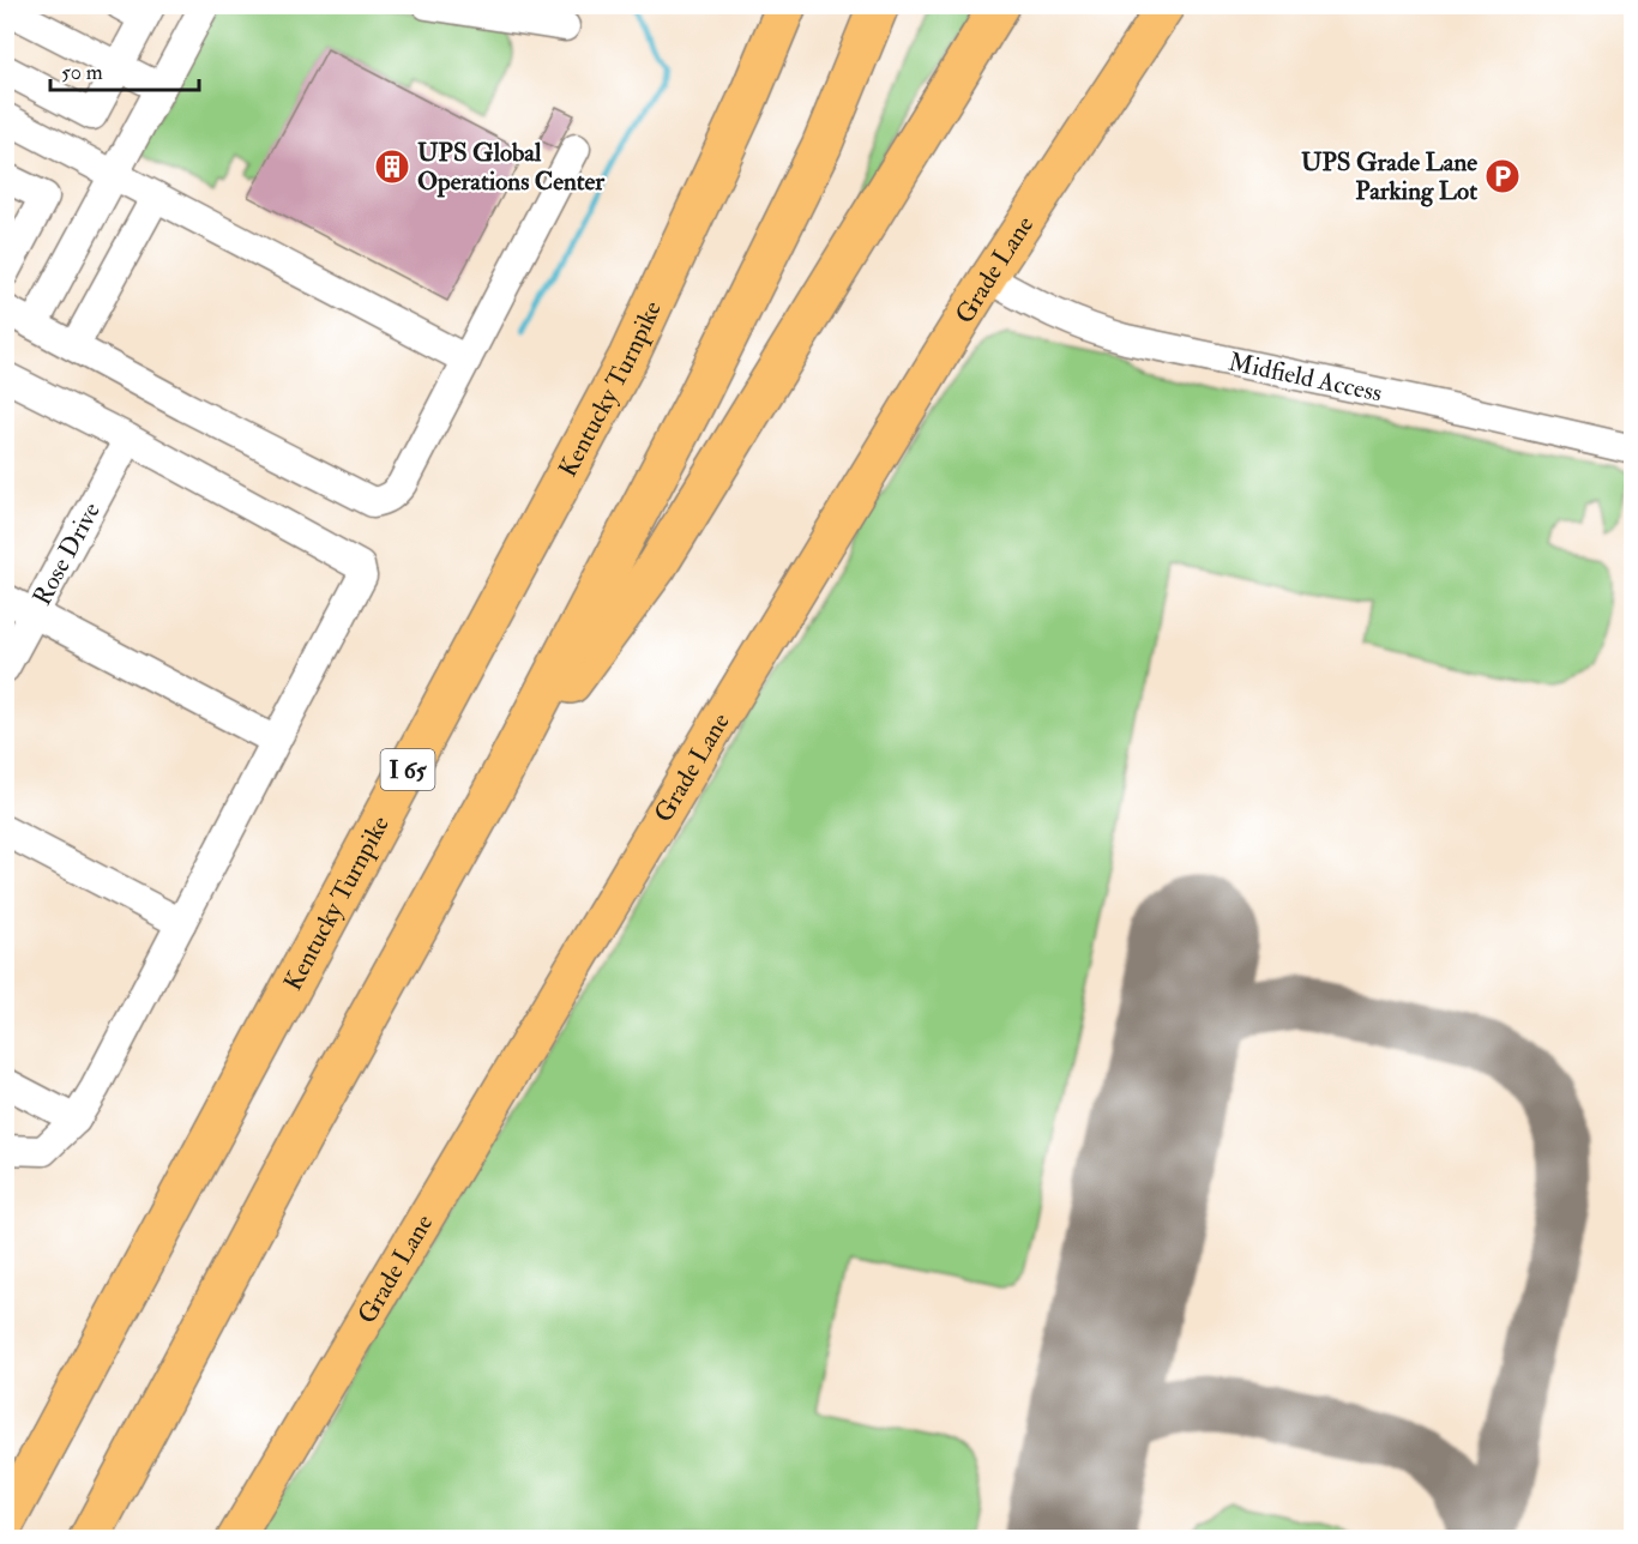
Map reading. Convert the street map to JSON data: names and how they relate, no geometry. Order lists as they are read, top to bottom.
{
  "streets": {
    "highway": ["Kentucky Turnpike", "I 65"],
    "main road": ["Grade Lane"],
    "street": ["Midfield Access", "Rose Drive"]
  },
  "crossings": [
    ["Grade Lane", "Midfield Access"]
  ],
  "places": {
    "building": ["UPS Global Operations Center"],
    "parking": ["UPS Grade Lane Parking Lot"]
  },
  "scale_bar": "50 m"
}
